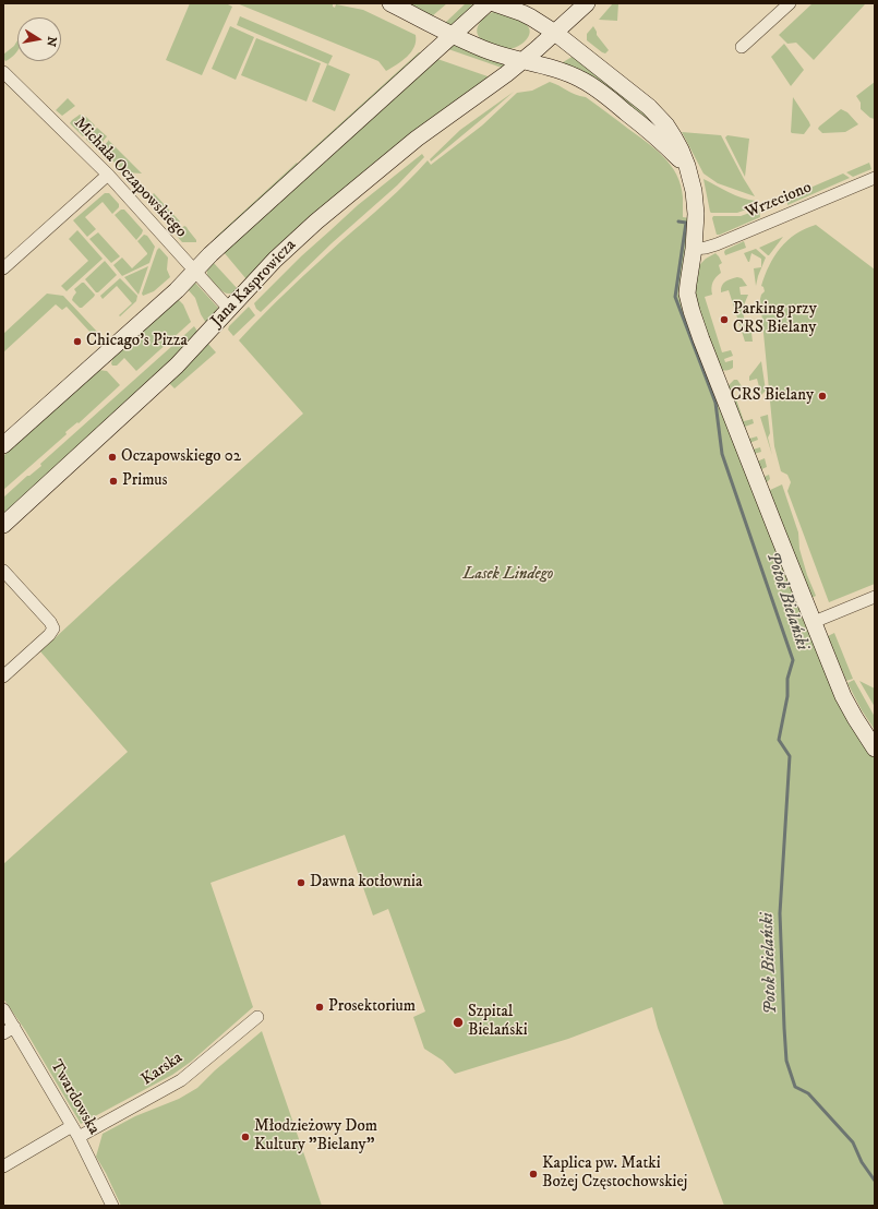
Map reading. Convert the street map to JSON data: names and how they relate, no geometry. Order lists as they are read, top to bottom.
{
  "streets": {
    "street": [
      "Michała Oczapowskiego",
      "Wrzeciono",
      "Jana Kasprowicza",
      "Karska",
      "Twardowska"
    ]
  },
  "crossings": [
    ["Michała Oczapowskiego", "Jana Kasprowicza"],
    ["Karska", "Twardowska"]
  ],
  "water": ["Potok Bielański"],
  "parks": ["Lasek Lindego"],
  "places": [
    "Parking przy CRS Bielany",
    "Chicago's Pizza",
    "CRS Bielany",
    "Oczapowskiego 02",
    "Primus",
    "Dawna kotłownia",
    "Prosektorium",
    "Szpital Bielański",
    "Młodzieżowy Dom Kultury \"Bielany\"",
    "Kaplica pw. Matki Bożej Częstochowskiej"
  ],
  "north": "right"
}
